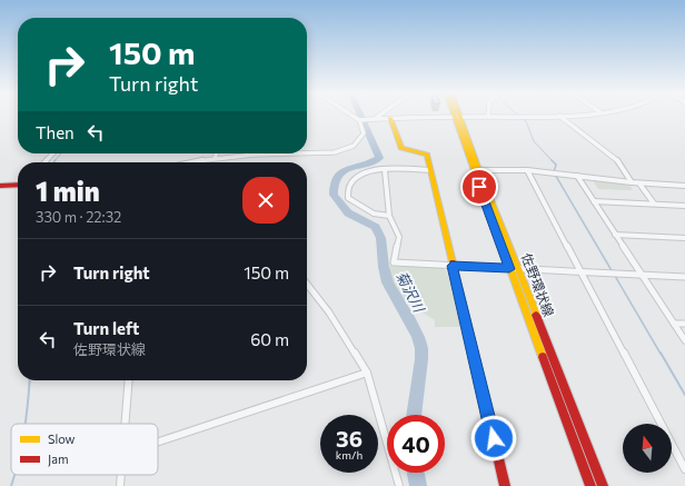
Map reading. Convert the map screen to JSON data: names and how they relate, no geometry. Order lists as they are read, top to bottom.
{
  "streets": {
    "main road": ["佐野環状線"]
  },
  "water": ["菊沢川"],
  "legend": ["Slow", "Jam"],
  "north": "top",
  "page": {
    "turn": ["150 m", "Turn right"],
    "then": "Then",
    "heading": ["1 min", "330 m · 22:32"],
    "list": [
      {
        "name": "Turn right",
        "value": "150 m"
      },
      {
        "name": "Turn left",
        "note": "佐野環状線",
        "value": "60 m"
      }
    ],
    "speed": "36 km/h",
    "limit": "40"
  }
}
